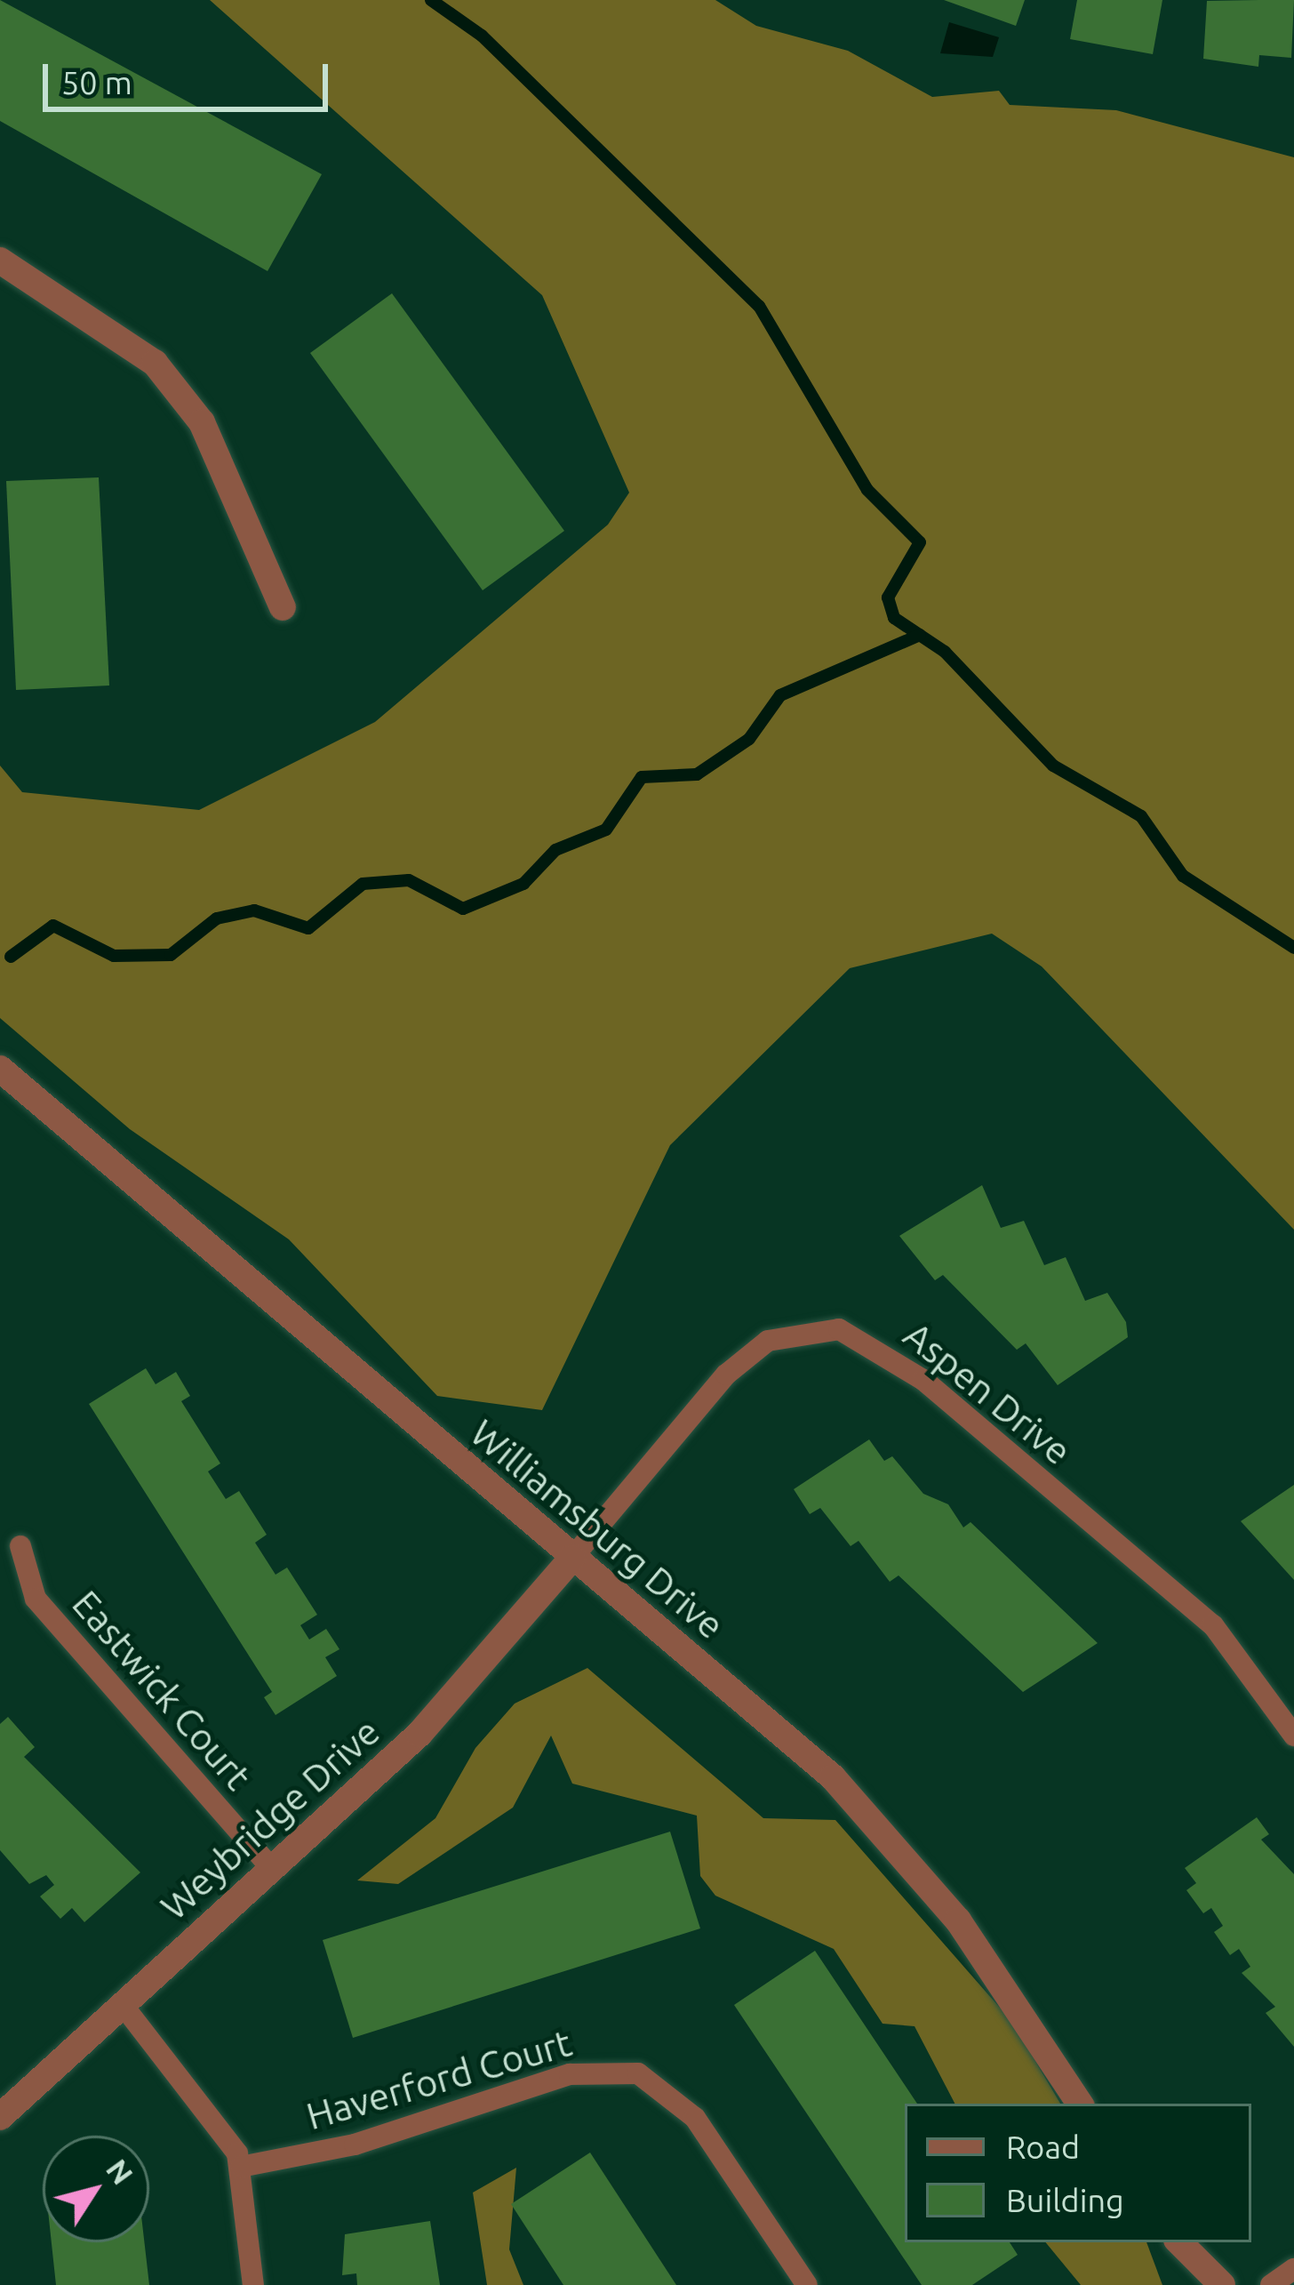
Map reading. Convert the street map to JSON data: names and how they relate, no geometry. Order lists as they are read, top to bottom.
{
  "streets": {
    "street": ["Williamsburg Drive", "Weybridge Drive"],
    "lane": ["Aspen Drive", "Eastwick Court", "Haverford Court"]
  },
  "crossings": [
    ["Aspen Drive", "Williamsburg Drive"],
    ["Aspen Drive", "Weybridge Drive"],
    ["Williamsburg Drive", "Weybridge Drive"],
    ["Eastwick Court", "Weybridge Drive"]
  ],
  "legend": ["Road", "Building"],
  "scale_bar": "50 m",
  "north": "top right"
}
